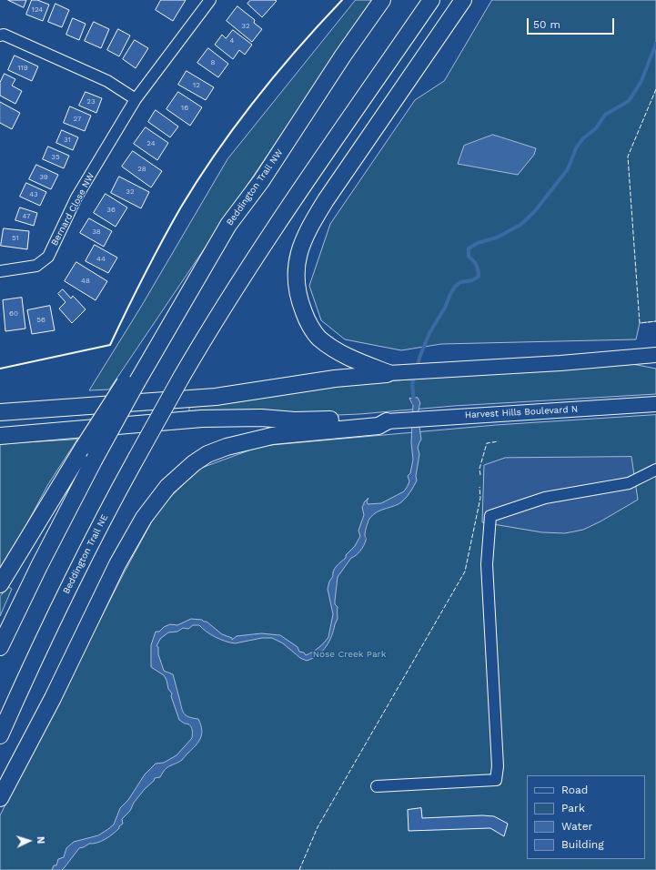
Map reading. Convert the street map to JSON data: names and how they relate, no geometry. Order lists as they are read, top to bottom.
{
  "streets": {
    "main road": ["Beddington Trail NW", "Harvest Hills Boulevard N", "Beddington Trail NE"],
    "street": ["Bernard Close NW"]
  },
  "parks": ["Nose Creek Park"],
  "house_numbers": [
    "124",
    "32",
    "4",
    "8",
    "119",
    "12",
    "23",
    "16",
    "27",
    "31",
    "24",
    "35",
    "28",
    "39",
    "32",
    "43",
    "36",
    "47",
    "38",
    "51",
    "44",
    "48",
    "60",
    "56"
  ],
  "legend": [
    "Road",
    "Park",
    "Water",
    "Building"
  ],
  "scale_bar": "50 m",
  "north": "right"
}
